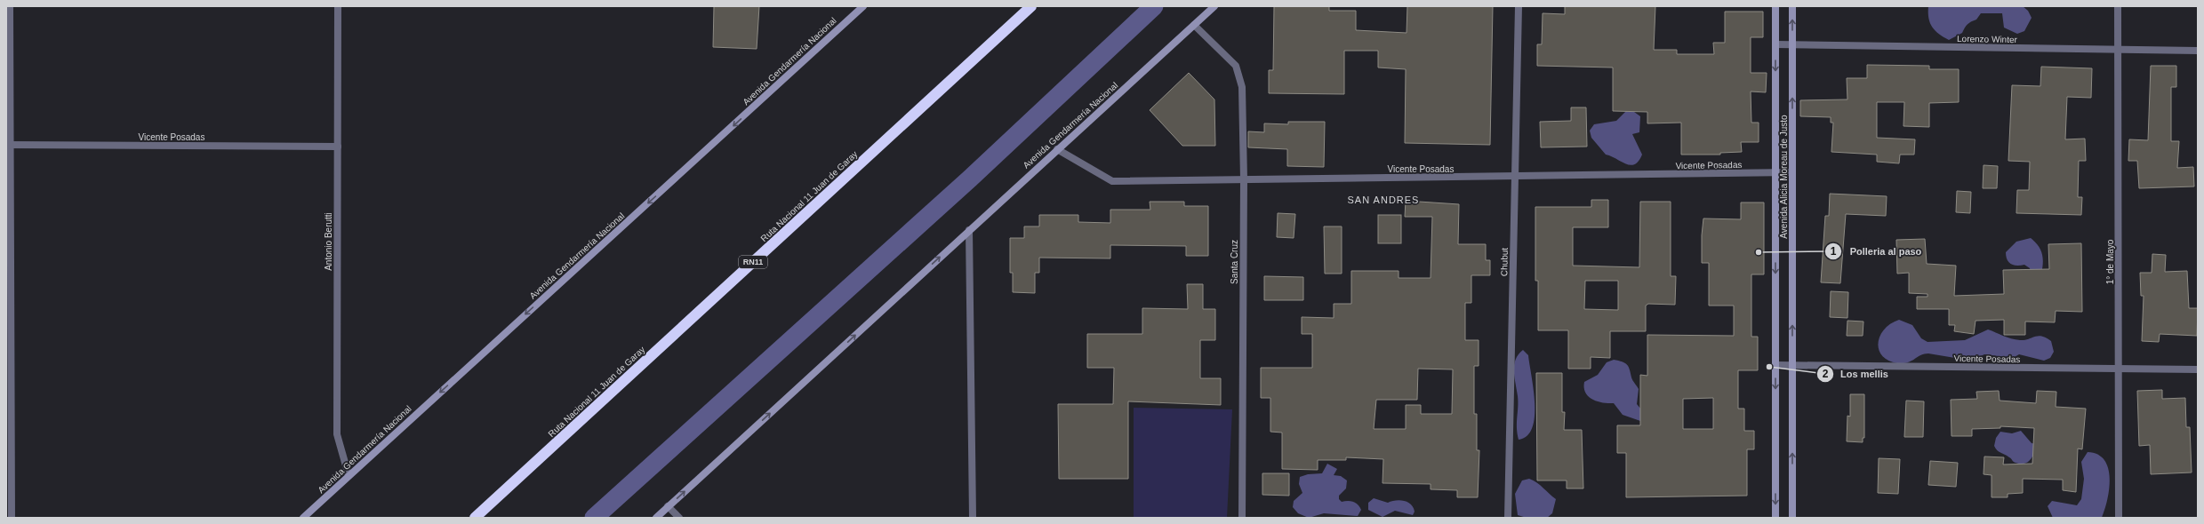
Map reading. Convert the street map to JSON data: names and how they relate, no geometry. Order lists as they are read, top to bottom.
{
  "streets": {
    "highway": ["Ruta Nacional 11 Juan de Garay", "RN11"],
    "main road": ["Avenida Gendarmería Nacional", "Avenida Alicia Moreau de Justo"],
    "street": [
      "Lorenzo Winter",
      "Vicente Posadas",
      "Antonio Berutti",
      "Santa Cruz",
      "Chubut",
      "1° de Mayo"
    ]
  },
  "crossings": [
    ["Lorenzo Winter", "Avenida Alicia Moreau de Justo"],
    ["Lorenzo Winter", "1° de Mayo"],
    ["Avenida Gendarmería Nacional", "Vicente Posadas"],
    ["Avenida Gendarmería Nacional", "Antonio Berutti"],
    ["Avenida Gendarmería Nacional", "Santa Cruz"],
    ["Vicente Posadas", "Avenida Alicia Moreau de Justo"],
    ["Vicente Posadas", "Antonio Berutti"],
    ["Vicente Posadas", "Santa Cruz"],
    ["Vicente Posadas", "Chubut"],
    ["Vicente Posadas", "1° de Mayo"]
  ],
  "districts": ["SAN ANDRES"],
  "places": ["Polleria al paso", "Los mellis"]
}
